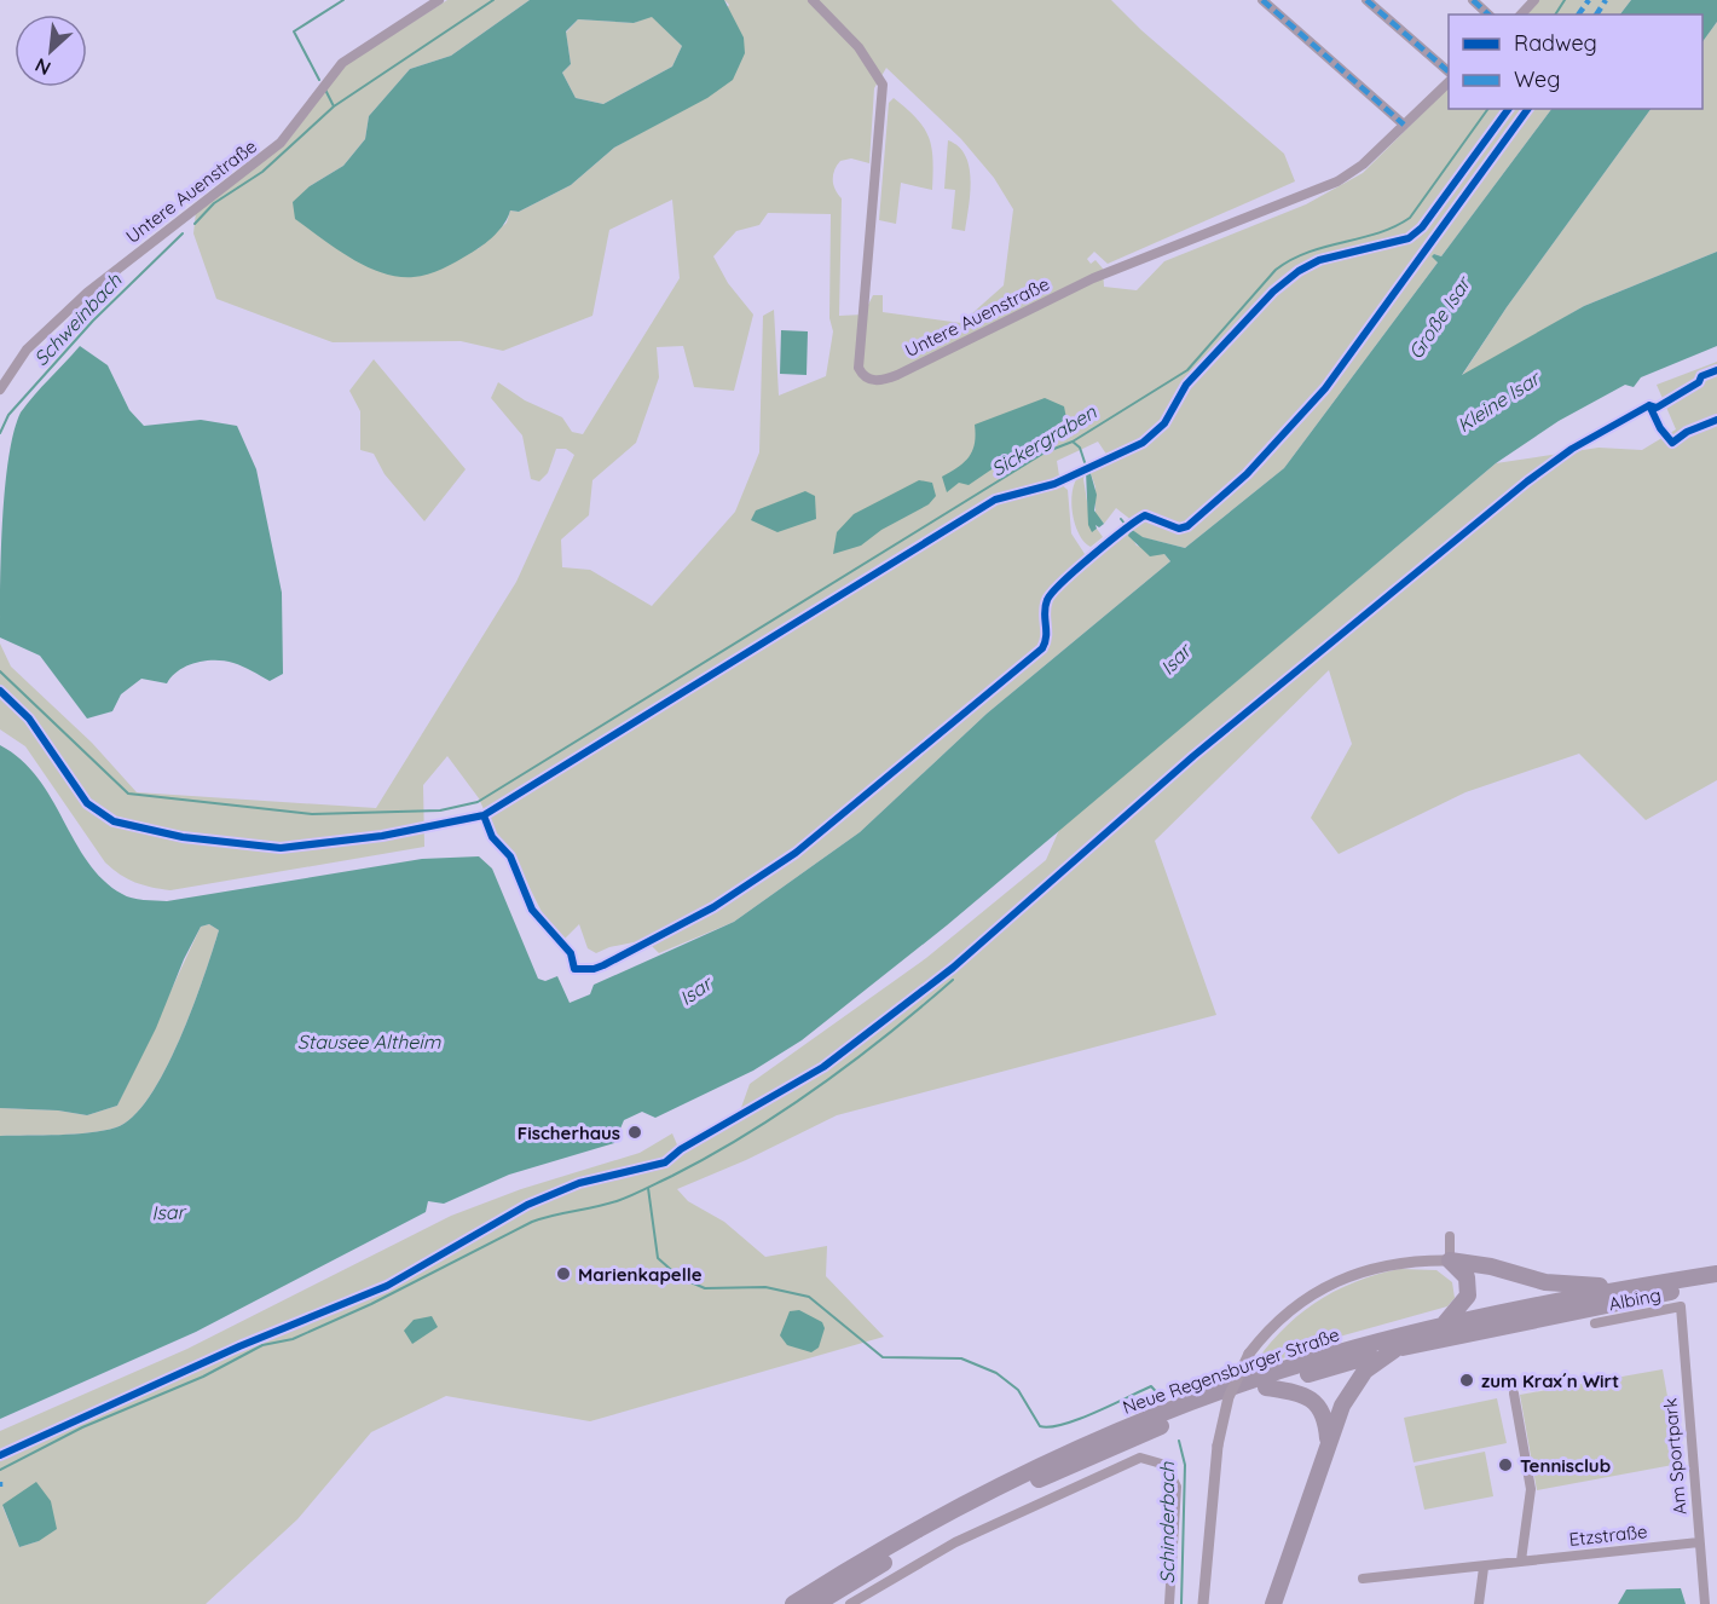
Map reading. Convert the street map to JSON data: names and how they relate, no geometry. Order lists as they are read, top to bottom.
{
  "streets": {
    "highway": ["Neue Regensburger Straße"],
    "street": [
      "Untere Auenstraße",
      "Albing",
      "Am Sportpark",
      "Etzstraße"
    ]
  },
  "crossings": [
    ["Albing", "Am Sportpark"],
    ["Am Sportpark", "Etzstraße"]
  ],
  "water": [
    "Große Isar",
    "Schweinbach",
    "Kleine Isar",
    "Sickergraben",
    "Isar",
    "Stausee Altheim",
    "Schinderbach"
  ],
  "places": [
    "Fischerhaus",
    "Marienkapelle",
    "zum Krax´n Wirt",
    "Tennisclub"
  ],
  "legend": ["Radweg", "Weg"],
  "north": "bottom left"
}
